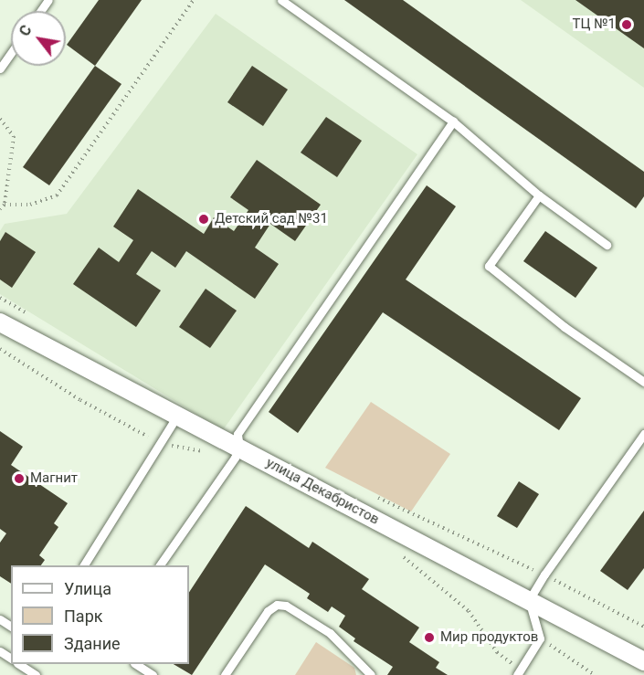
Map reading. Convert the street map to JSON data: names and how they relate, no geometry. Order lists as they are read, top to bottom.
{
  "streets": {
    "street": ["улица Декабристов"]
  },
  "places": [
    "ТЦ №1",
    "Детский сад №31",
    "Магнит",
    "Мир продуктов"
  ],
  "legend": ["Улица", "Парк", "Здание"],
  "north": "top left"
}
